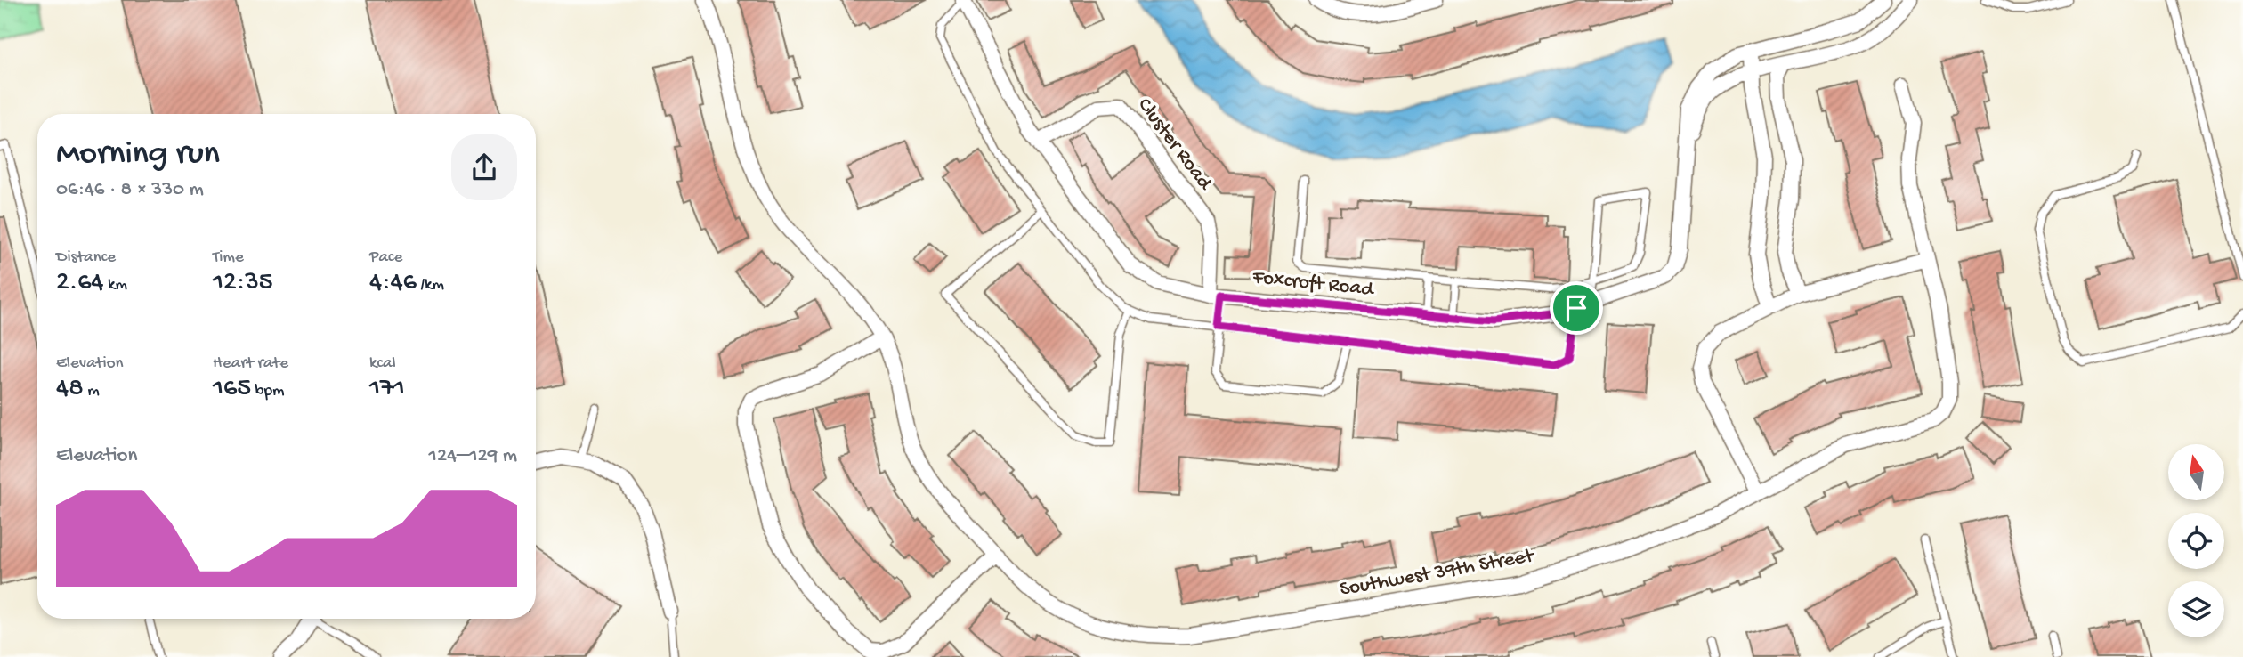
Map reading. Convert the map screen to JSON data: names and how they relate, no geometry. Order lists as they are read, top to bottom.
{
  "streets": {
    "street": ["Cluster Road", "Foxcroft Road", "Southwest 39th Street"]
  },
  "crossings": [
    ["Cluster Road", "Foxcroft Road"]
  ],
  "north": "top",
  "page": {
    "heading": ["Morning run", "06:46 · 8 × 330 m"],
    "stats": [
      ["Distance", "2.64 km"],
      ["Time", "12:35"],
      ["Pace", "4:46 /km"],
      ["Elevation", "48 m"],
      ["Heart rate", "165 bpm"],
      ["kcal", "171"]
    ],
    "chart": ["Elevation", "124–129 m"]
  }
}
